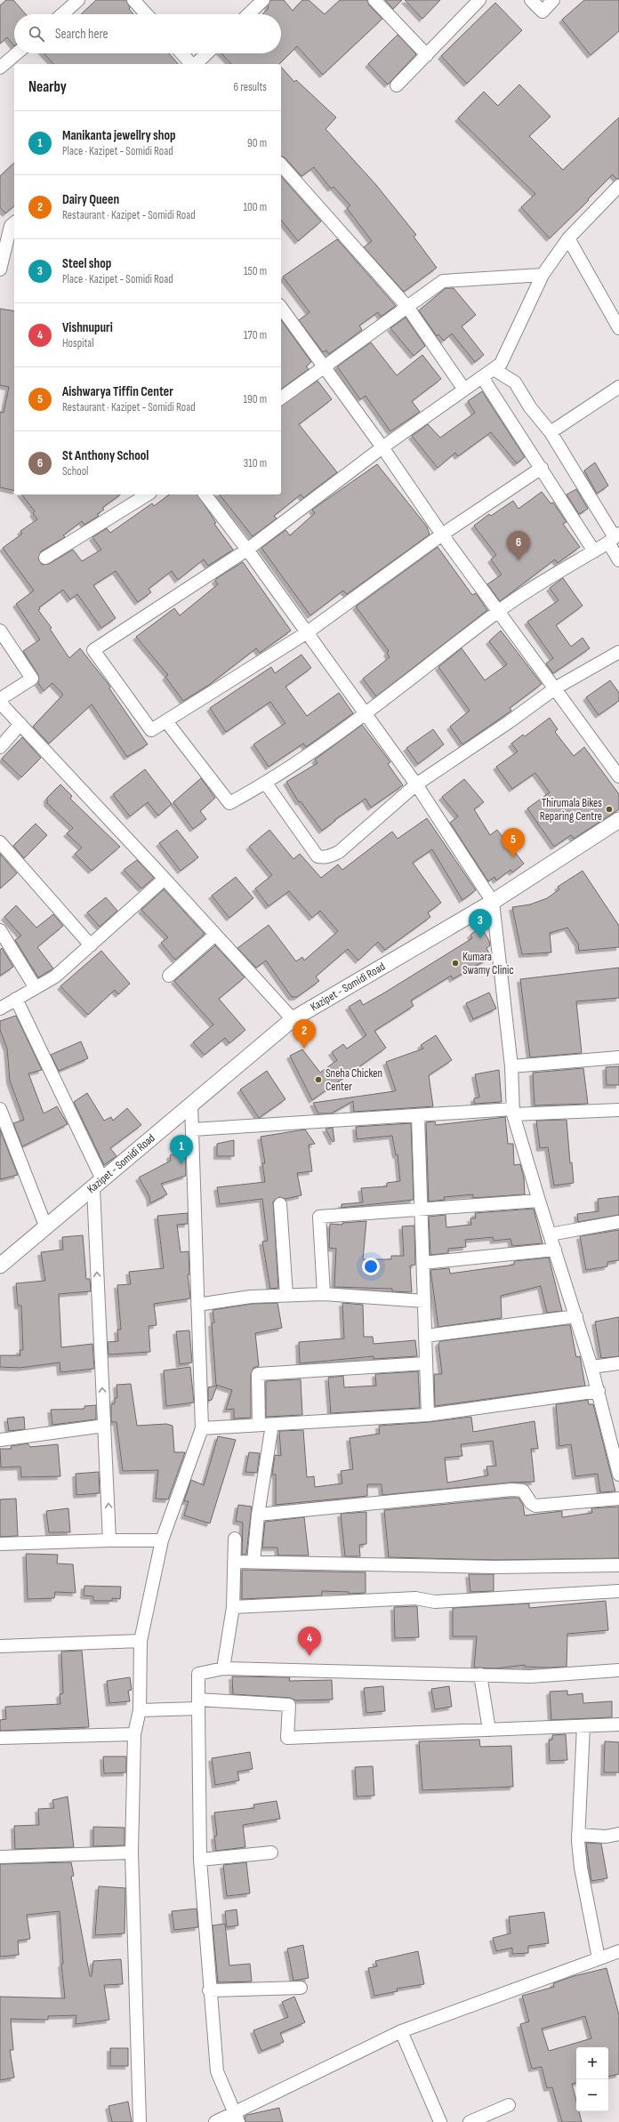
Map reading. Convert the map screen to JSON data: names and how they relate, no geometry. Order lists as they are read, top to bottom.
{
  "streets": {
    "street": ["Kazipet - Somidi Road"]
  },
  "places": ["Thirumala Bikes Reparing Centre", "Kumara Swamy Clinic", "Sneha Chicken Center"],
  "page": {
    "search": "Search here",
    "heading": ["Nearby", "6 results"],
    "list": [
      {
        "mark": "1",
        "name": "Manikanta jewellry shop",
        "note": "Place · Kazipet - Somidi Road",
        "value": "90 m"
      },
      {
        "mark": "2",
        "name": "Dairy Queen",
        "note": "Restaurant · Kazipet - Somidi Road",
        "value": "100 m"
      },
      {
        "mark": "3",
        "name": "Steel shop",
        "note": "Place · Kazipet - Somidi Road",
        "value": "150 m"
      },
      {
        "mark": "4",
        "name": "Vishnupuri",
        "note": "Hospital",
        "value": "170 m"
      },
      {
        "mark": "5",
        "name": "Aishwarya Tiffin Center",
        "note": "Restaurant · Kazipet - Somidi Road",
        "value": "190 m"
      },
      {
        "mark": "6",
        "name": "St Anthony School",
        "note": "School",
        "value": "310 m"
      }
    ],
    "pins": [
      "6",
      "5",
      "3",
      "2",
      "1",
      "4"
    ],
    "map_buttons": ["+", "−"]
  }
}
